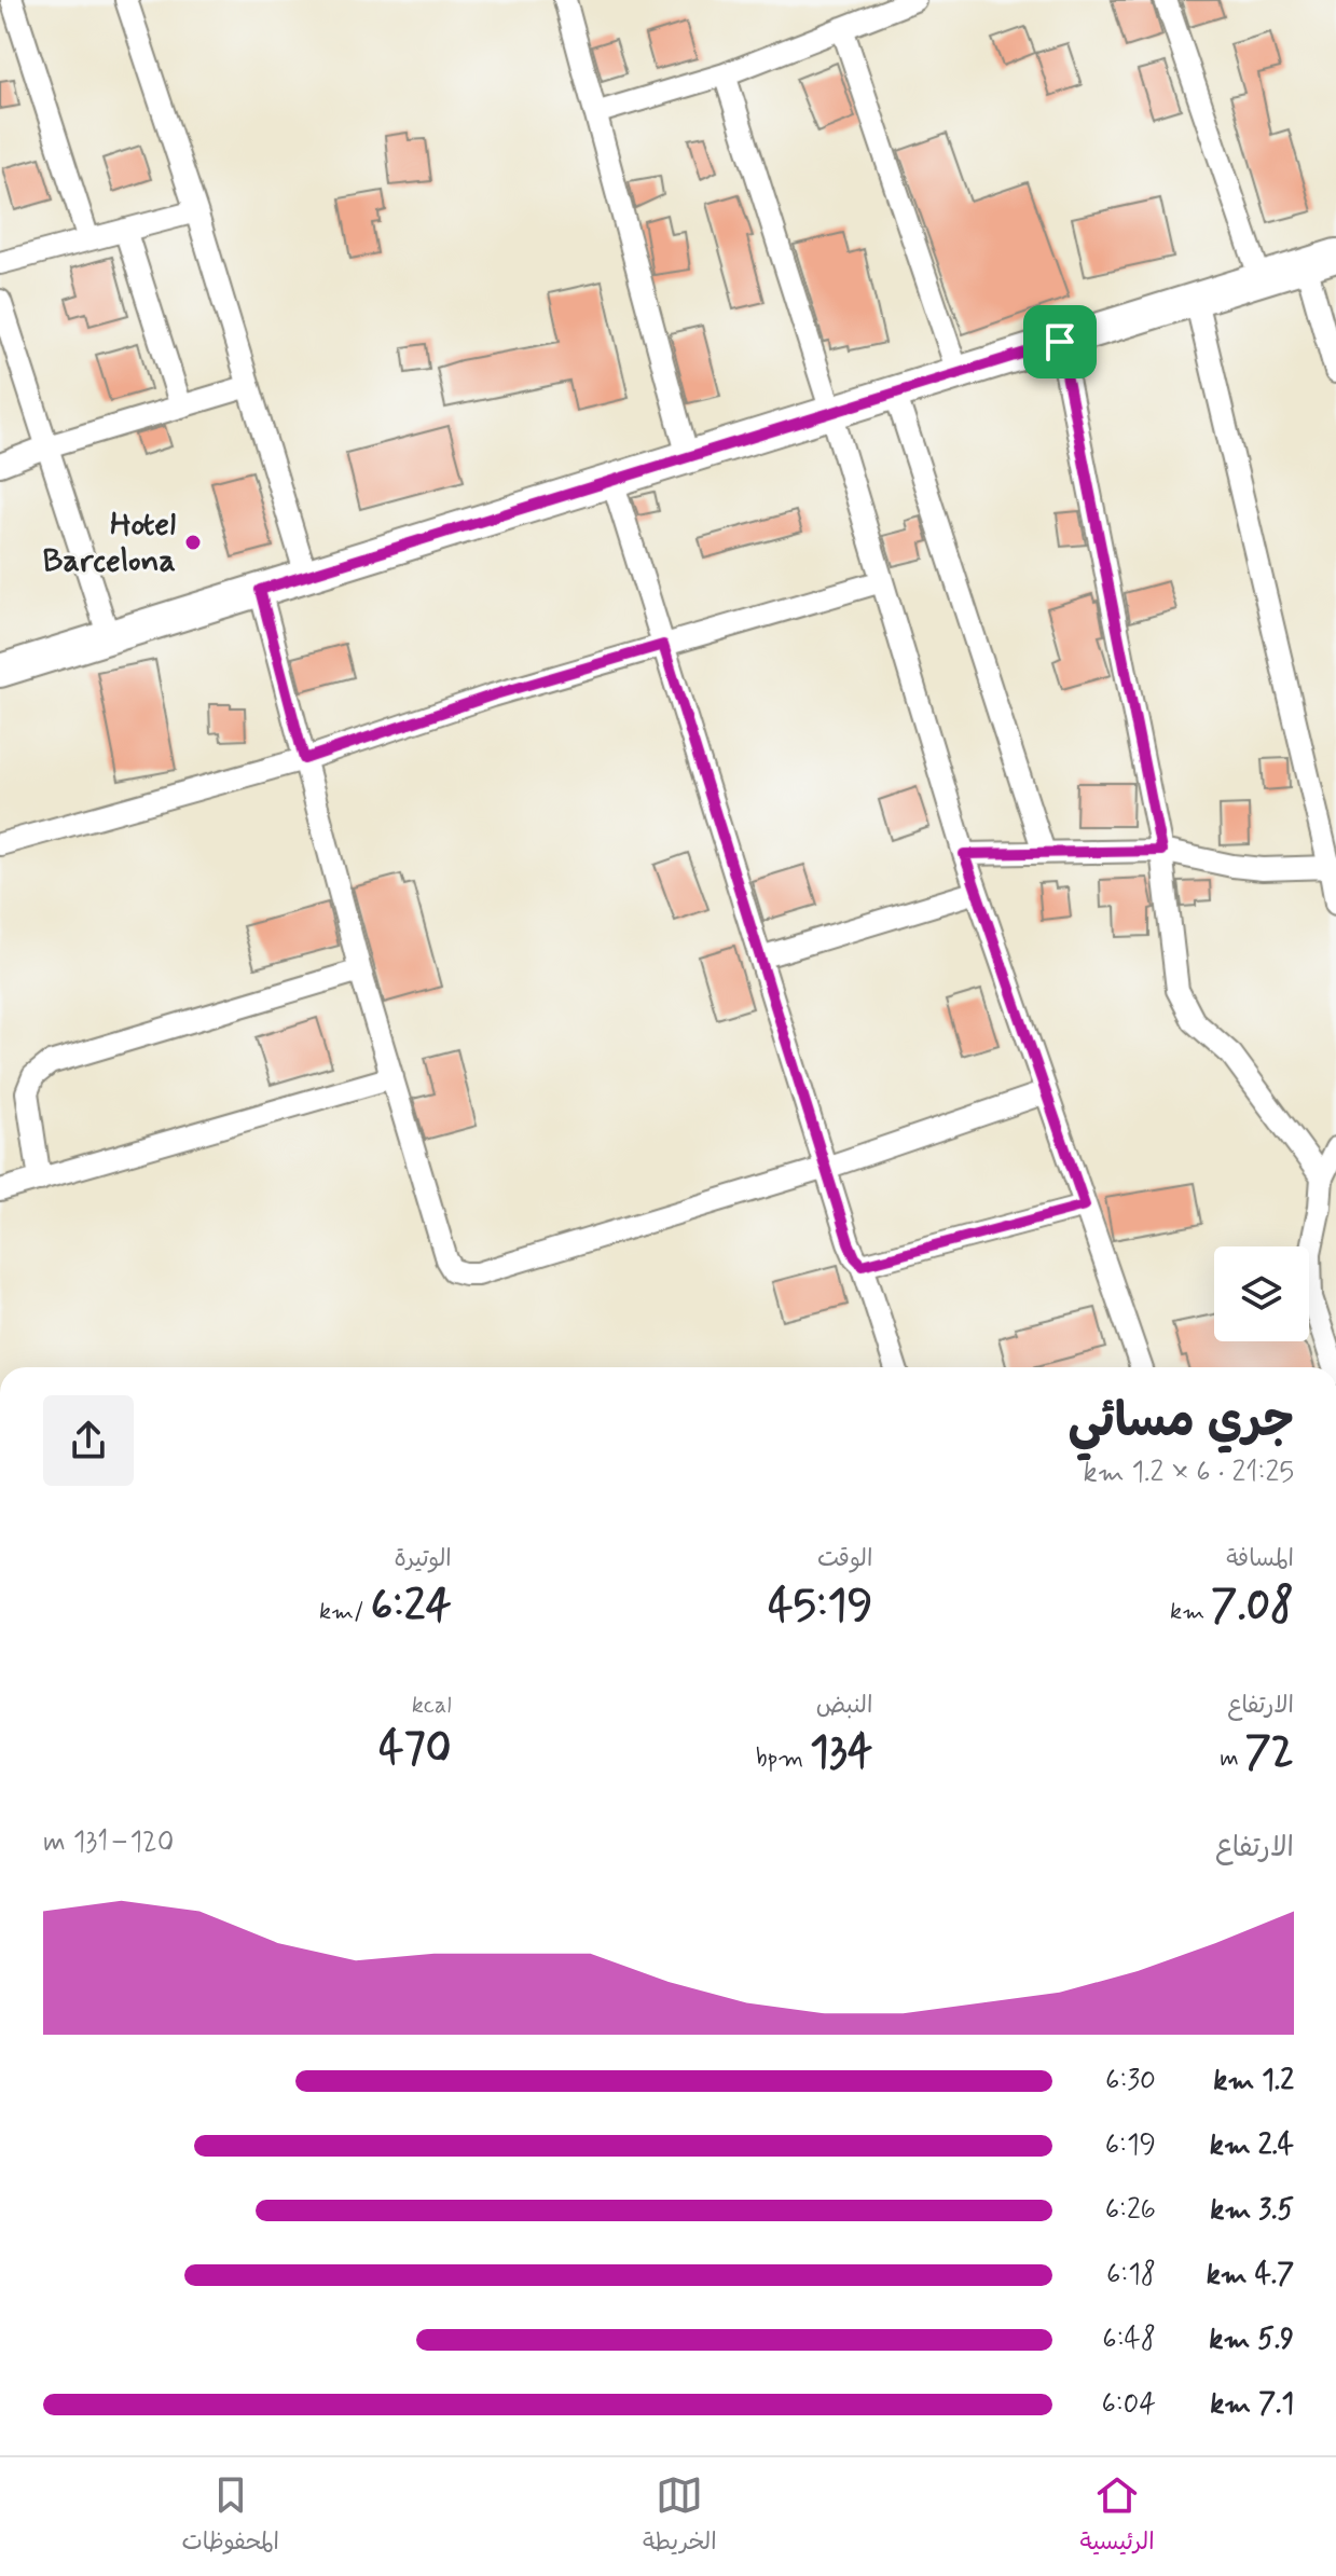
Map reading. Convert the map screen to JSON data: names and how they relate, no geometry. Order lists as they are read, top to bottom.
{
  "places": ["Hotel Barcelona"],
  "page": {
    "heading": ["جري مسائي", "21:25 · 6 × 1.2 km"],
    "stats": [
      ["المسافة", "7.08 km"],
      ["الوقت", "45:19"],
      ["الوتيرة", "6:24 /km"],
      ["الارتفاع", "72 m"],
      ["النبض", "134 bpm"],
      ["kcal", "470"]
    ],
    "chart": ["الارتفاع", "120–131 m"],
    "list": [
      {
        "name": "1.2 km",
        "note": "6:30"
      },
      {
        "name": "2.4 km",
        "note": "6:19"
      },
      {
        "name": "3.5 km",
        "note": "6:26"
      },
      {
        "name": "4.7 km",
        "note": "6:18"
      },
      {
        "name": "5.9 km",
        "note": "6:48"
      },
      {
        "name": "7.1 km",
        "note": "6:04"
      }
    ],
    "tabs": ["الرئيسية", "الخريطة", "المحفوظات"]
  }
}
